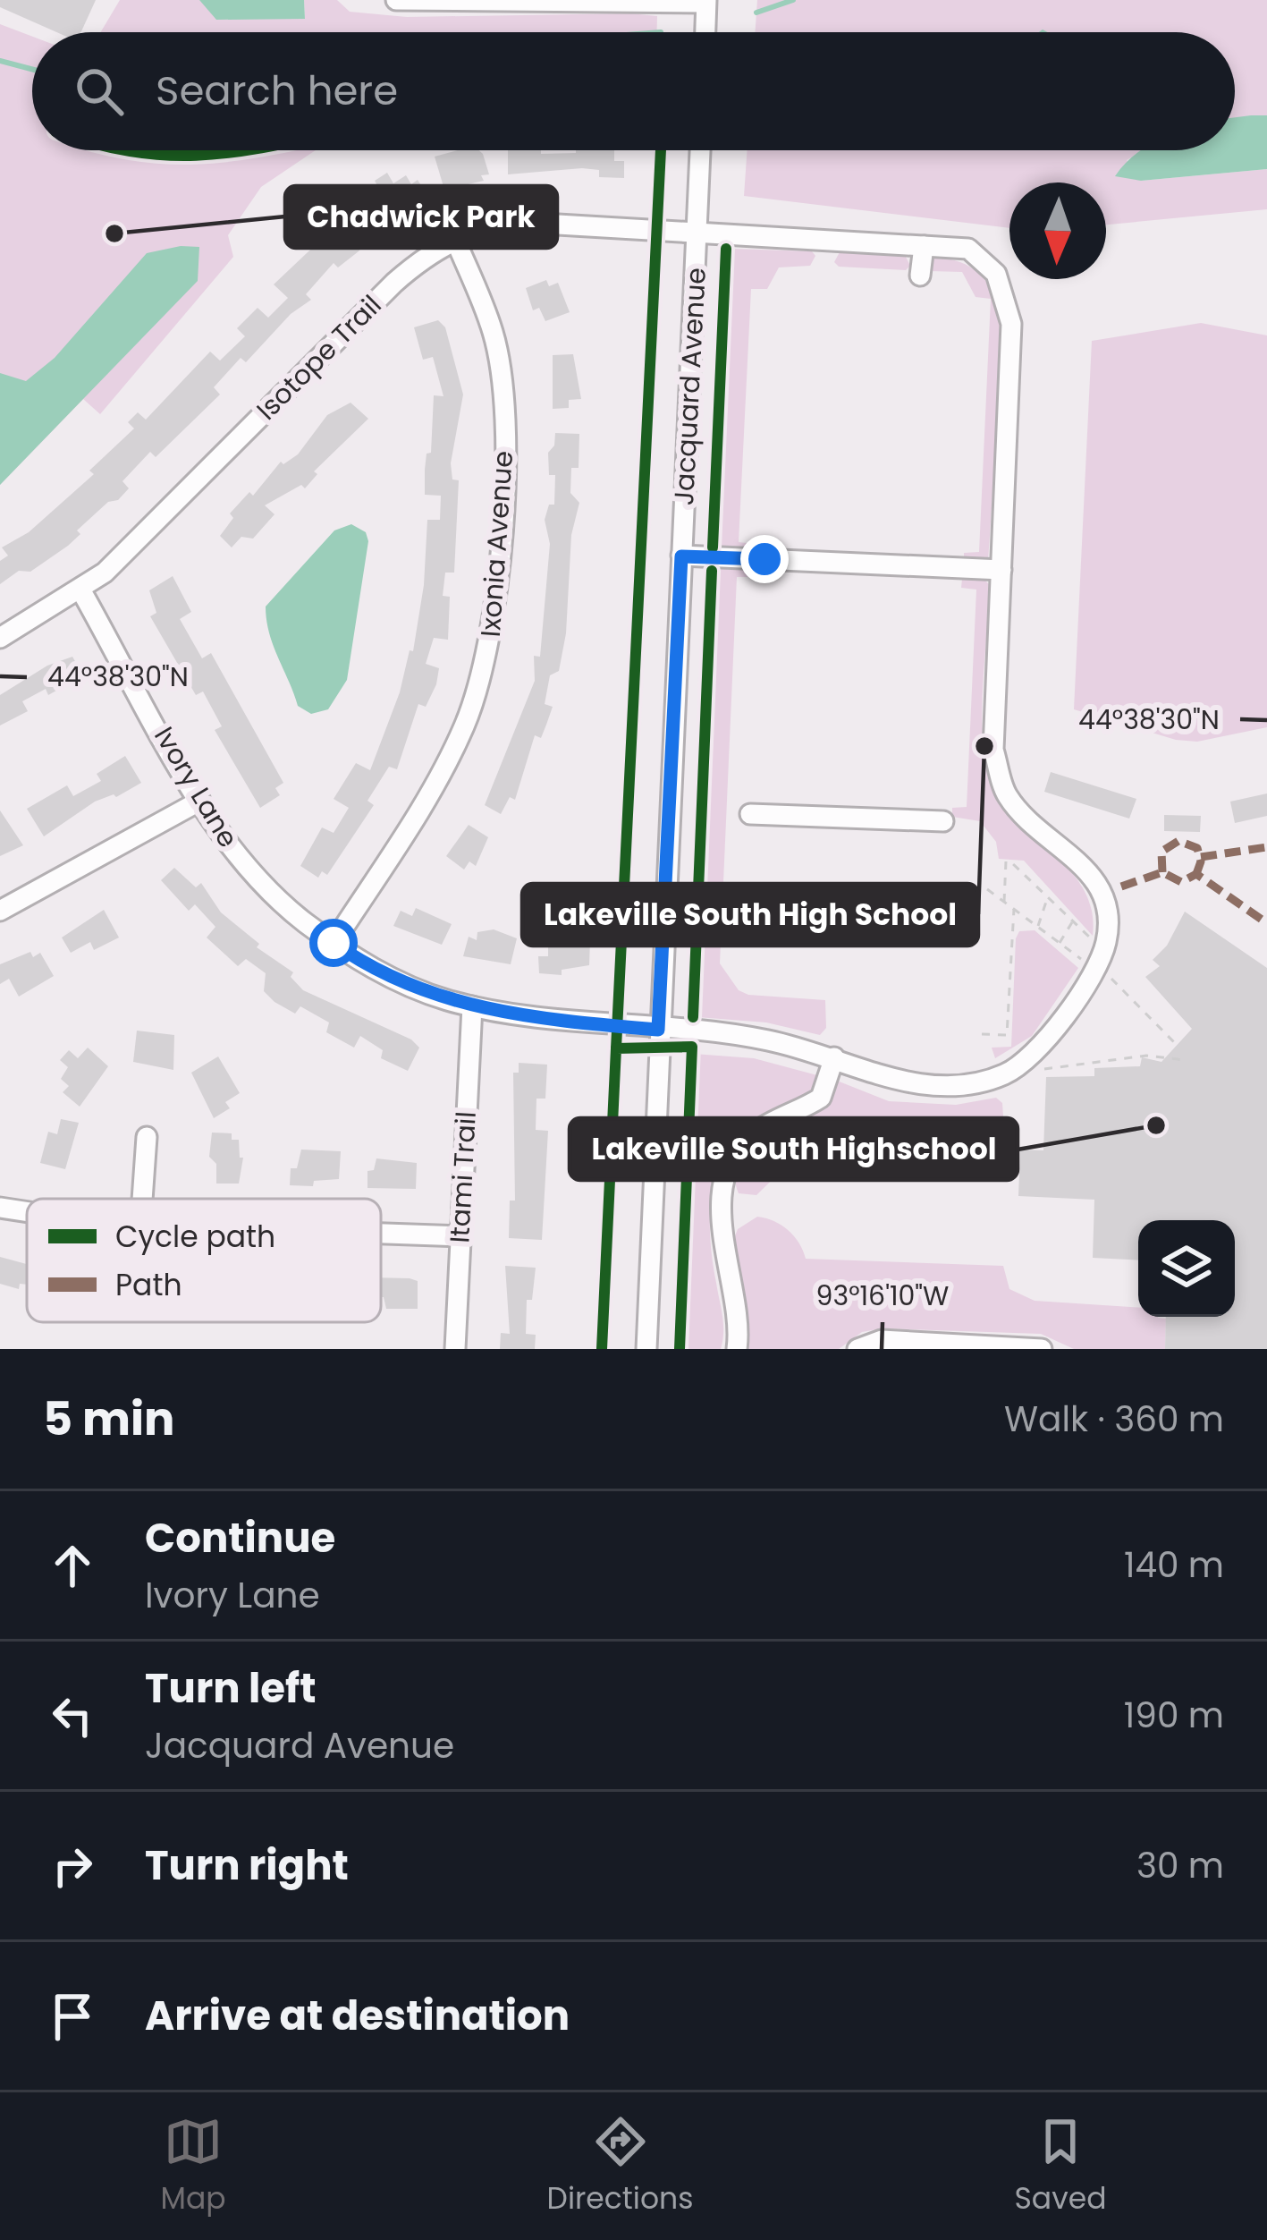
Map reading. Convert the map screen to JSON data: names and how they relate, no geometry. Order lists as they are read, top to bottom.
{
  "streets": {
    "street": [
      "Isotope Trail",
      "Jacquard Avenue",
      "Ixonia Avenue",
      "Ivory Lane",
      "Itami Trail"
    ]
  },
  "crossings": [
    ["Isotope Trail", "Jacquard Avenue"],
    ["Isotope Trail", "Ixonia Avenue"],
    ["Isotope Trail", "Ivory Lane"],
    ["Jacquard Avenue", "Ivory Lane"],
    ["Ixonia Avenue", "Ivory Lane"],
    ["Ivory Lane", "Itami Trail"]
  ],
  "places": ["Chadwick Park", "Lakeville South High School", "Lakeville South Highschool"],
  "legend": ["Cycle path", "Path"],
  "north": "bottom",
  "page": {
    "search": "Search here",
    "heading": ["5 min", "Walk · 360 m"],
    "list": [
      ["Continue", "Ivory Lane", "140 m"],
      ["Turn left", "Jacquard Avenue", "190 m"],
      ["Turn right", "30 m"],
      "Arrive at destination"
    ],
    "nav": ["Map", "Directions", "Saved"]
  },
  "coordinates": ["44°38'30\"N", "93°16'10\"W"]
}
